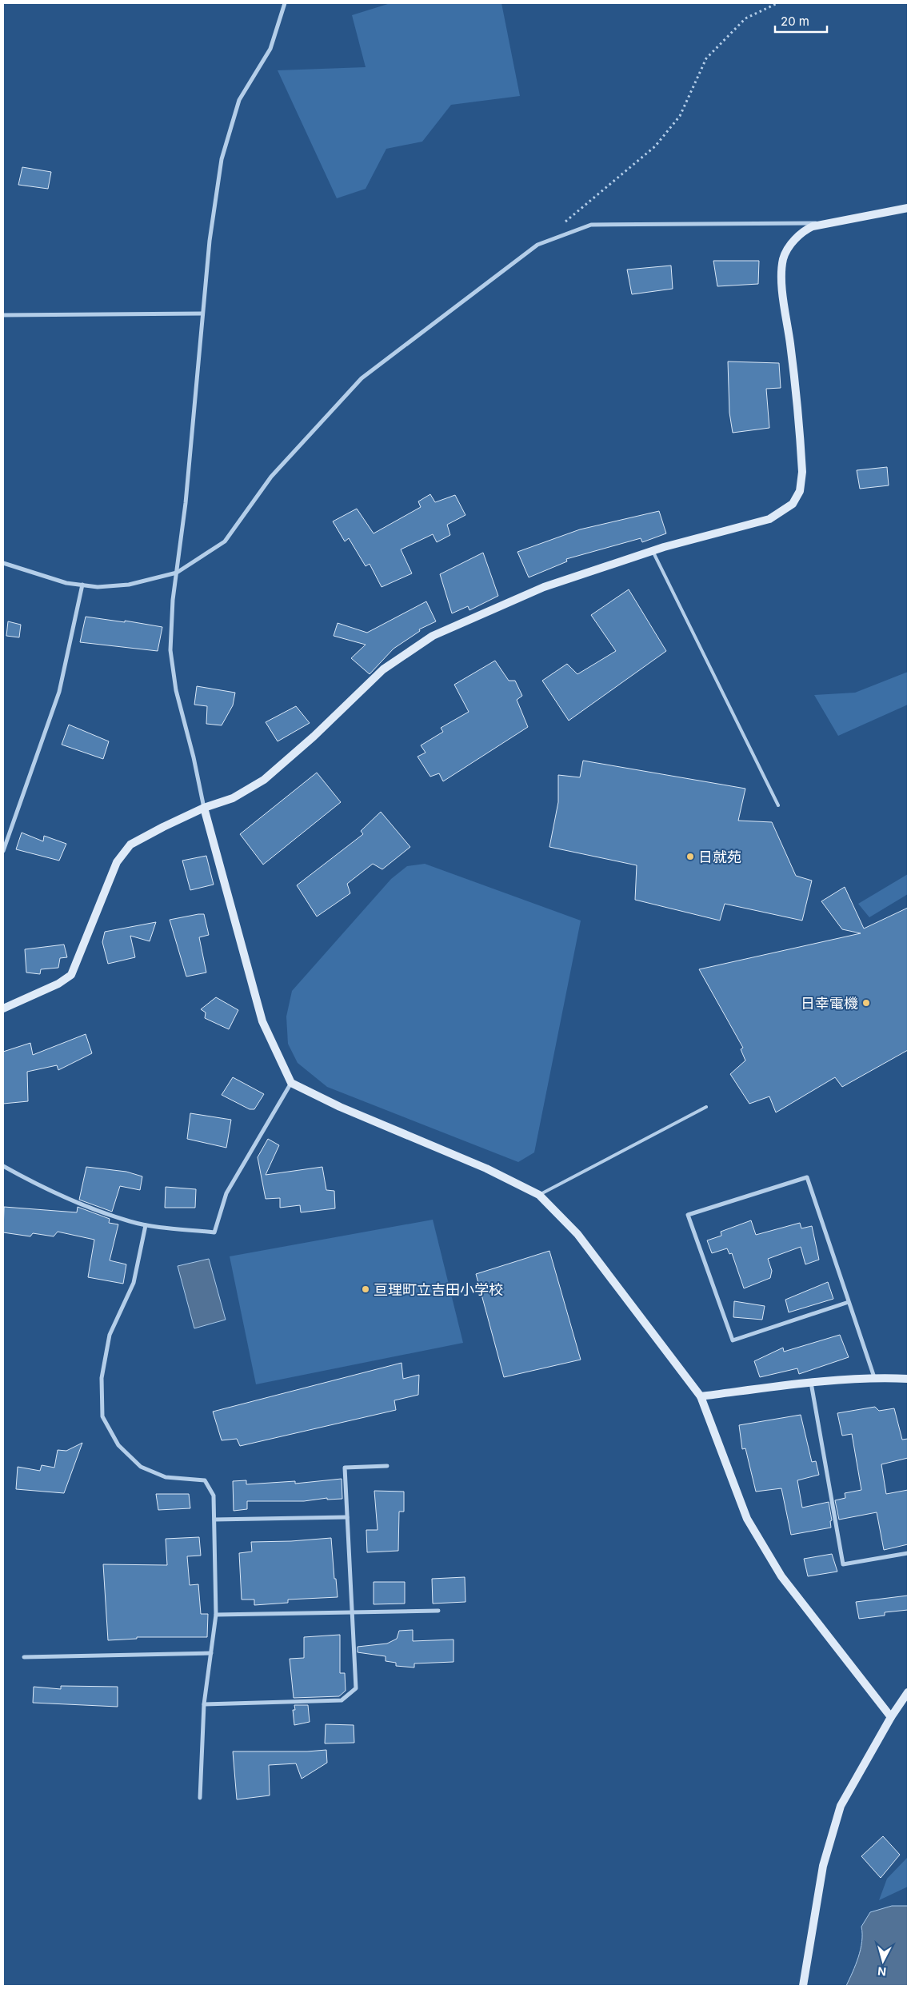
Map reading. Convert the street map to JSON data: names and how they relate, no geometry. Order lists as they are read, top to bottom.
{
  "places": ["日就苑", "日幸電機", "亘理町立吉田小学校"],
  "scale_bar": "20 m",
  "north": "bottom"
}
